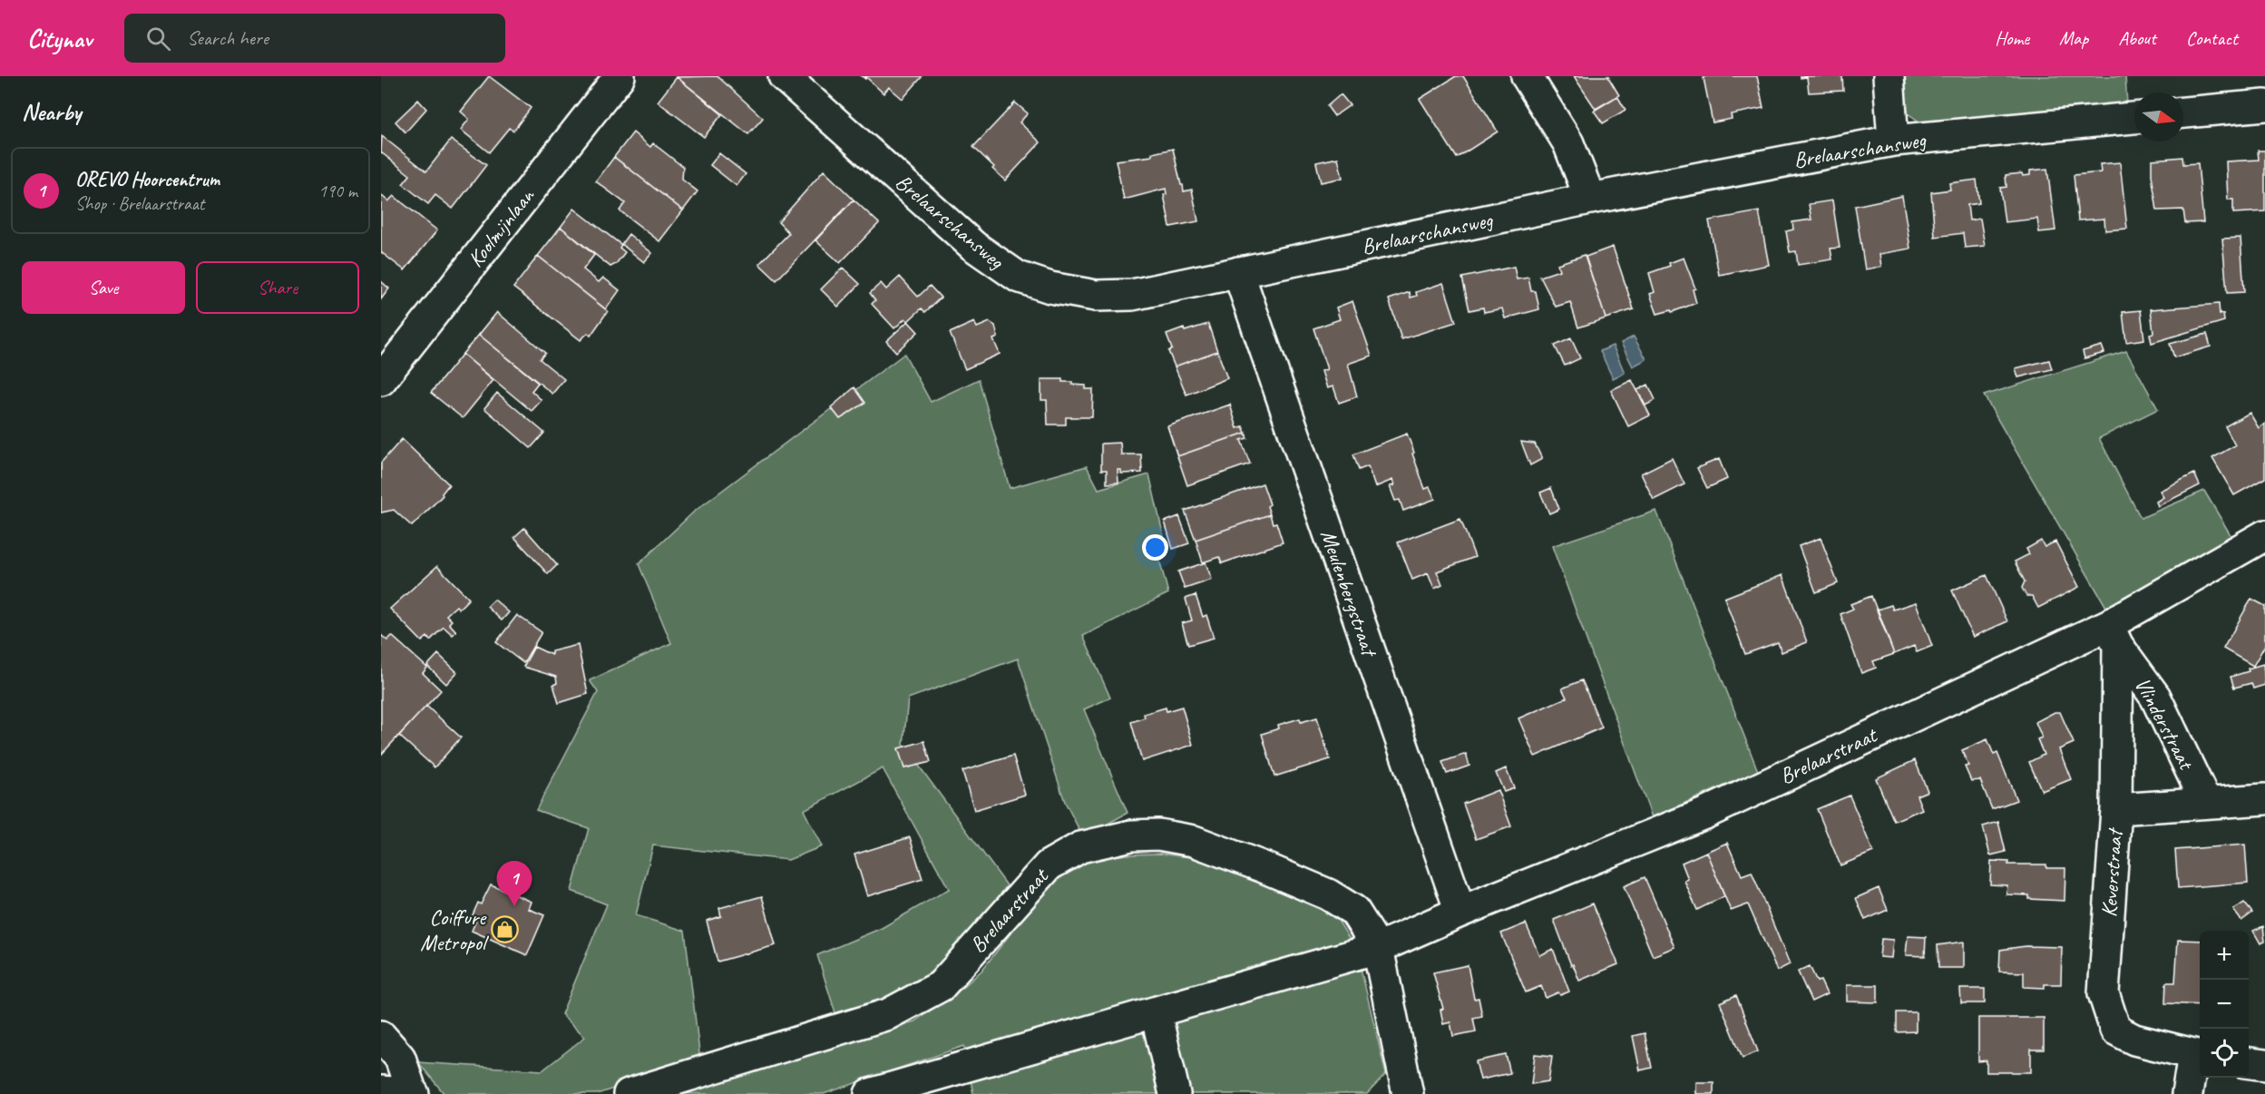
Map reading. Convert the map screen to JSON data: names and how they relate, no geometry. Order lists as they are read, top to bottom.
{
  "streets": {
    "street": [
      "Brelaarschansweg",
      "Koolmijnlaan",
      "Meulenbergstraat",
      "Vlinderstraat",
      "Brelaarstraat",
      "Keverstraat"
    ]
  },
  "crossings": [
    ["Brelaarschansweg", "Meulenbergstraat"],
    ["Meulenbergstraat", "Brelaarstraat"],
    ["Vlinderstraat", "Brelaarstraat"],
    ["Vlinderstraat", "Keverstraat"],
    ["Brelaarstraat", "Keverstraat"]
  ],
  "places": {
    "shop": ["Coiffure Metropol"]
  },
  "north": "right",
  "page": {
    "header": "Citynav",
    "search": "Search here",
    "nav": [
      "Home",
      "Map",
      "About",
      "Contact"
    ],
    "heading": "Nearby",
    "list": [
      {
        "mark": "1",
        "name": "OREVO Hoorcentrum",
        "note": "Shop · Brelaarstraat",
        "value": "190 m"
      }
    ],
    "buttons": ["Save", "Share"],
    "pins": "1",
    "map_buttons": ["+", "−"]
  }
}
